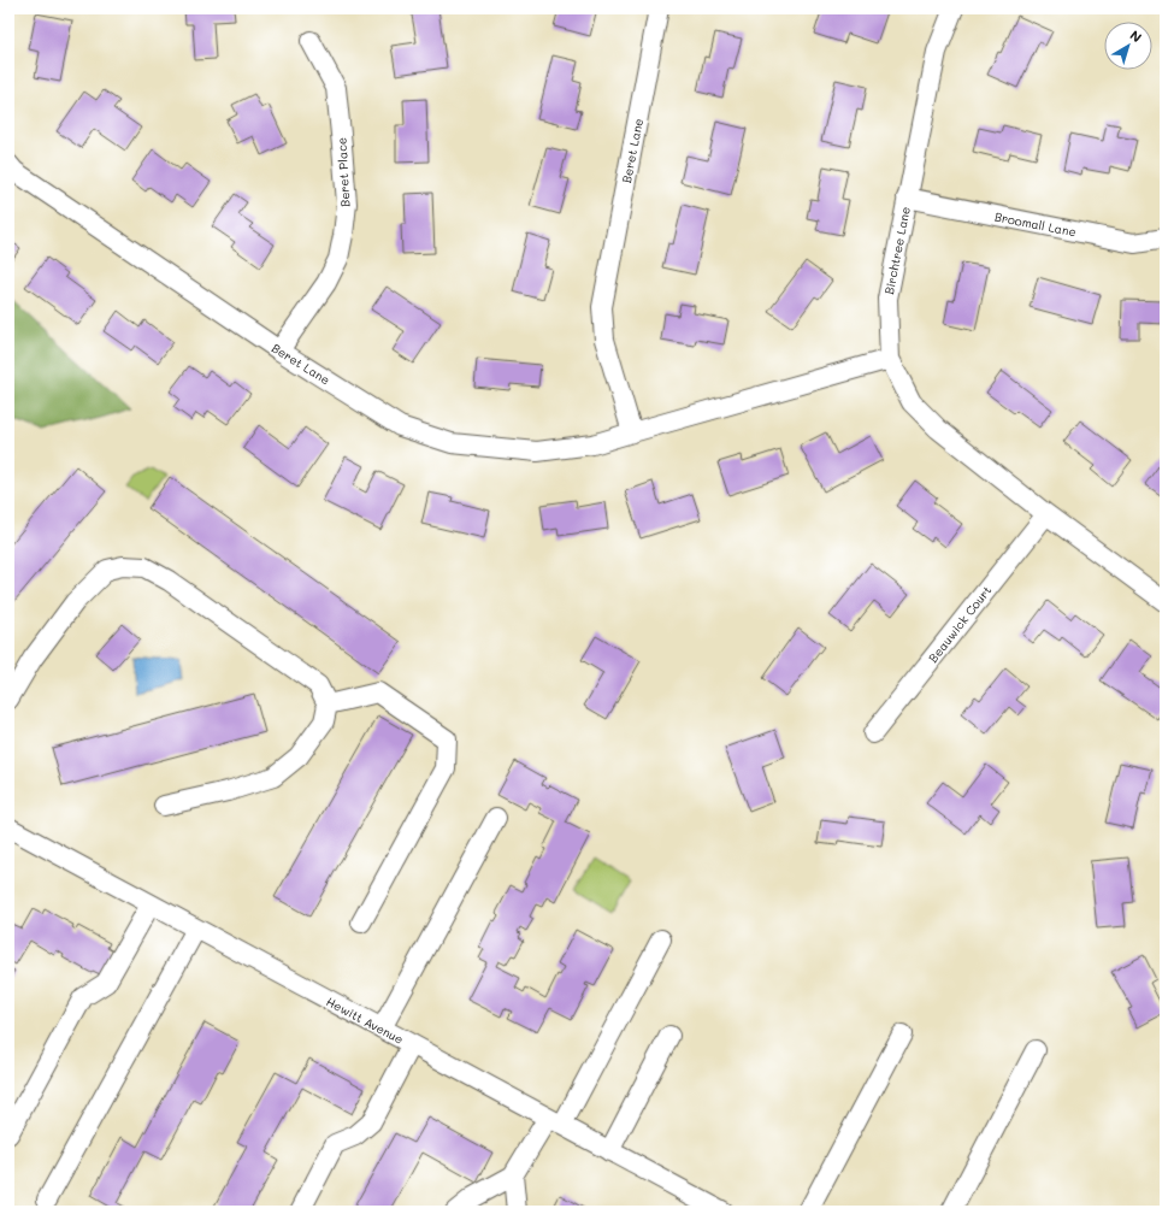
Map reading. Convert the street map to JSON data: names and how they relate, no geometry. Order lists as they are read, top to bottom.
{
  "streets": {
    "street": [
      "Beret Lane",
      "Beret Place",
      "Broomall Lane",
      "Birchtree Lane",
      "Beauwick Court",
      "Hewitt Avenue"
    ]
  },
  "crossings": [
    ["Beret Lane", "Beret Place"],
    ["Beret Lane", "Birchtree Lane"],
    ["Broomall Lane", "Birchtree Lane"],
    ["Birchtree Lane", "Beauwick Court"]
  ],
  "north": "top right"
}
